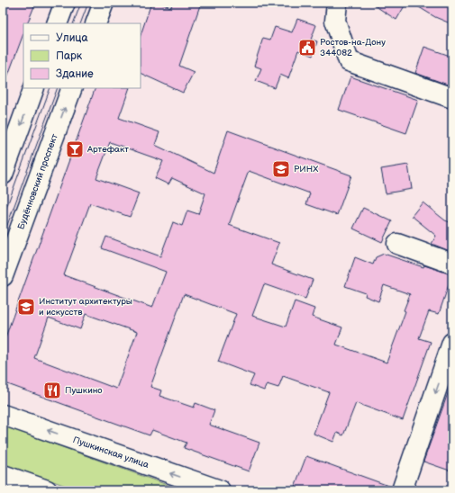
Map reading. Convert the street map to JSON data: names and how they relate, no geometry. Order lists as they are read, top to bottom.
{
  "streets": {
    "street": ["Будённовский проспект", "Пушкинская улица"]
  },
  "one_way": ["Пушкинская улица"],
  "places": {
    "public building": ["Ростов-на-Дону 344082"],
    "bar": ["Артефакт"],
    "school or university": ["РИНХ", "Институт архитектуры и искусств"],
    "restaurant": ["Пушкино"]
  },
  "legend": ["Улица", "Парк", "Здание"]
}
